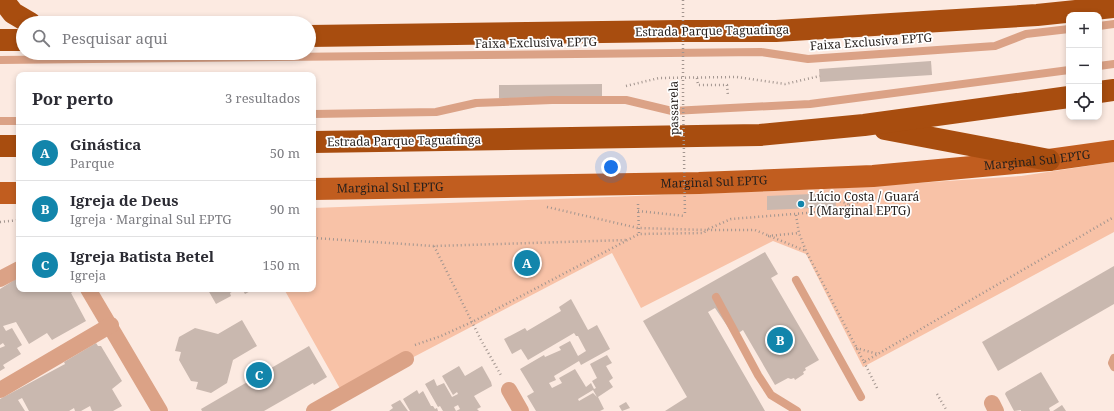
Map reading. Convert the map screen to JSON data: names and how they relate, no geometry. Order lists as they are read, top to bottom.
{
  "streets": {
    "highway": ["Estrada Parque Taguatinga"],
    "main road": ["Marginal Sul EPTG"],
    "lane": ["Faixa Exclusiva EPTG"],
    "path": ["passarela"]
  },
  "places": ["Lúcio Costa / Guará I (Marginal EPTG)"],
  "page": {
    "map_buttons": ["+", "−"],
    "search": "Pesquisar aqui",
    "heading": ["Por perto", "3 resultados"],
    "list": [
      {
        "mark": "A",
        "name": "Ginástica",
        "note": "Parque",
        "value": "50 m"
      },
      {
        "mark": "B",
        "name": "Igreja de Deus",
        "note": "Igreja · Marginal Sul EPTG",
        "value": "90 m"
      },
      {
        "mark": "C",
        "name": "Igreja Batista Betel",
        "note": "Igreja",
        "value": "150 m"
      }
    ],
    "pins": ["A", "B", "C"]
  }
}
